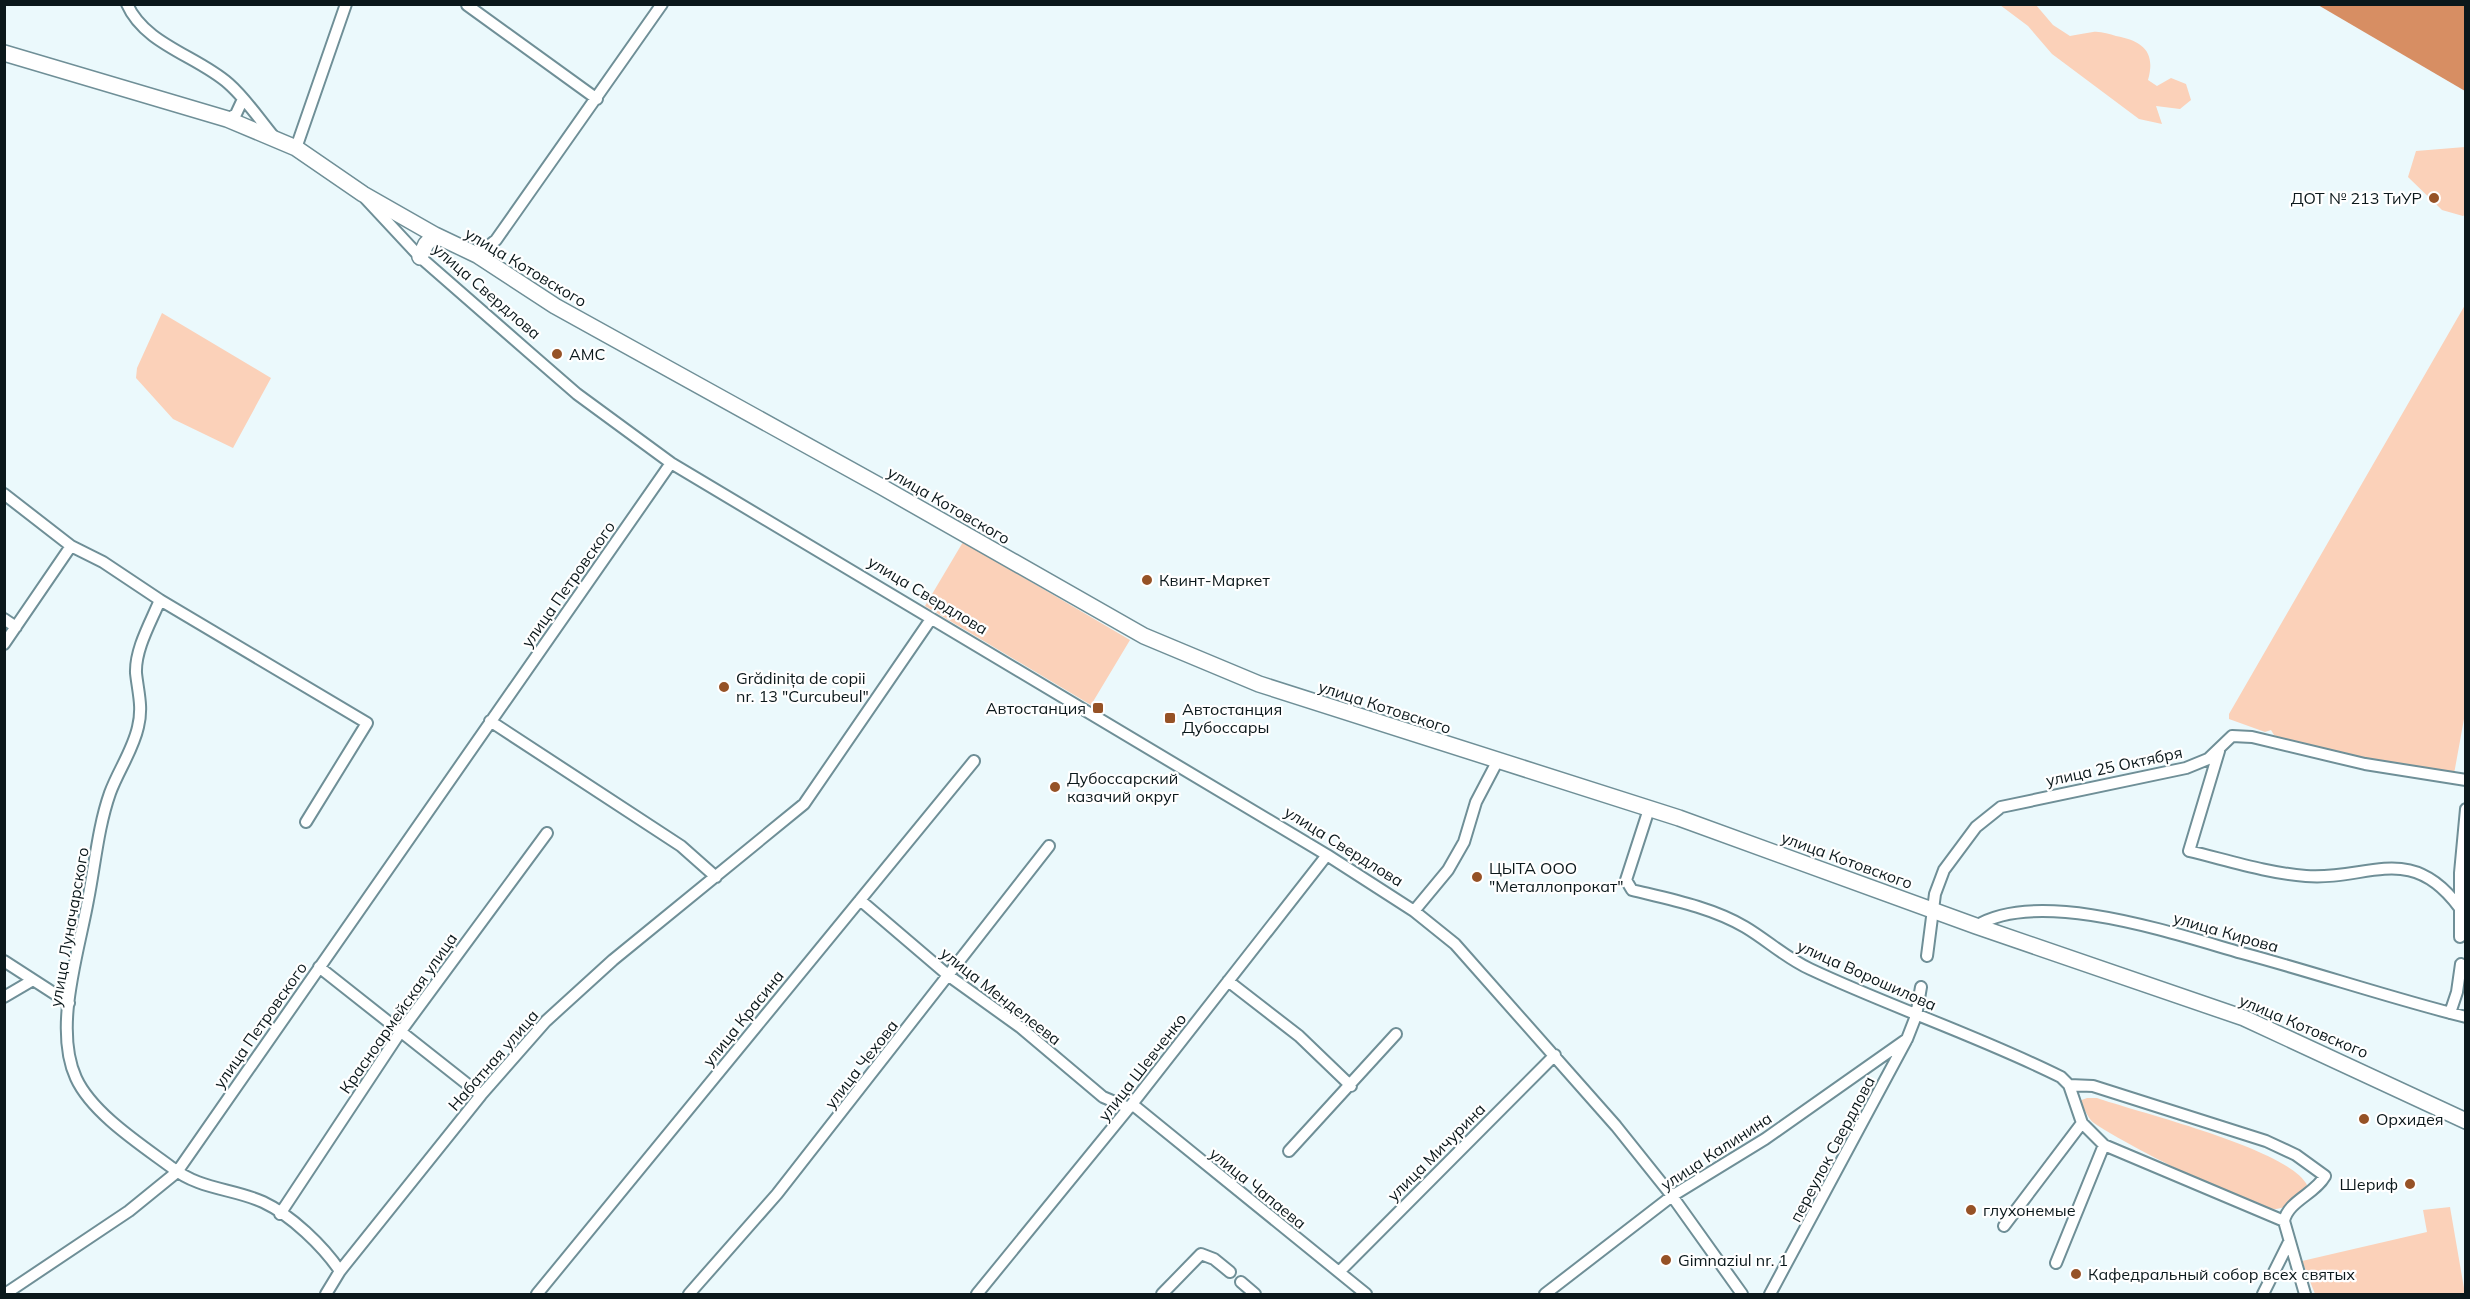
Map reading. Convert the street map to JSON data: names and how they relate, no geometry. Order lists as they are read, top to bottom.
{
  "streets": {
    "highway": ["улица Котовского", "улица Свердлова"],
    "street": [
      "улица Петровского",
      "улица 25 Октября",
      "улица Луначарского",
      "улица Кирова",
      "улица Ворошилова",
      "улица Менделеева",
      "Красноармейская улица",
      "улица Красина",
      "Набатная улица",
      "улица Чехова",
      "улица Шевченко",
      "переулок Свердлова",
      "улица Калинина",
      "улица Мичурина",
      "улица Чапаева"
    ]
  },
  "crossings": [
    ["улица Котовского", "улица Свердлова"],
    ["улица Котовского", "улица 25 Октября"],
    ["улица Котовского", "улица Кирова"],
    ["улица Котовского", "улица Ворошилова"],
    ["улица Свердлова", "улица Петровского"],
    ["улица Свердлова", "Набатная улица"],
    ["улица Свердлова", "улица Шевченко"],
    ["улица Свердлова", "улица Калинина"],
    ["улица Свердлова", "улица Мичурина"],
    ["улица Петровского", "улица Луначарского"],
    ["улица Луначарского", "Красноармейская улица"],
    ["улица Луначарского", "Набатная улица"],
    ["улица Ворошилова", "переулок Свердлова"],
    ["улица Менделеева", "улица Красина"],
    ["улица Менделеева", "улица Чехова"],
    ["улица Менделеева", "улица Шевченко"],
    ["улица Менделеева", "улица Чапаева"],
    ["улица Шевченко", "улица Чапаева"],
    ["переулок Свердлова", "улица Калинина"],
    ["улица Мичурина", "улица Чапаева"]
  ],
  "places": {
    "other": [
      "ДОТ № 213 ТиУР",
      "AMC",
      "Квинт-Маркет",
      "Grădinița de copii nr. 13 \"Curcubeul\"",
      "Дубоссарский казачий округ",
      "ЦЫТА ООО \"Металлопрокат\"",
      "Орхидея",
      "Шериф",
      "глухонемые",
      "Gimnaziul nr. 1",
      "Кафедральный собор всех святых"
    ],
    "transit": ["Автостанция", "Автостанция Дубоссары"]
  }
}
